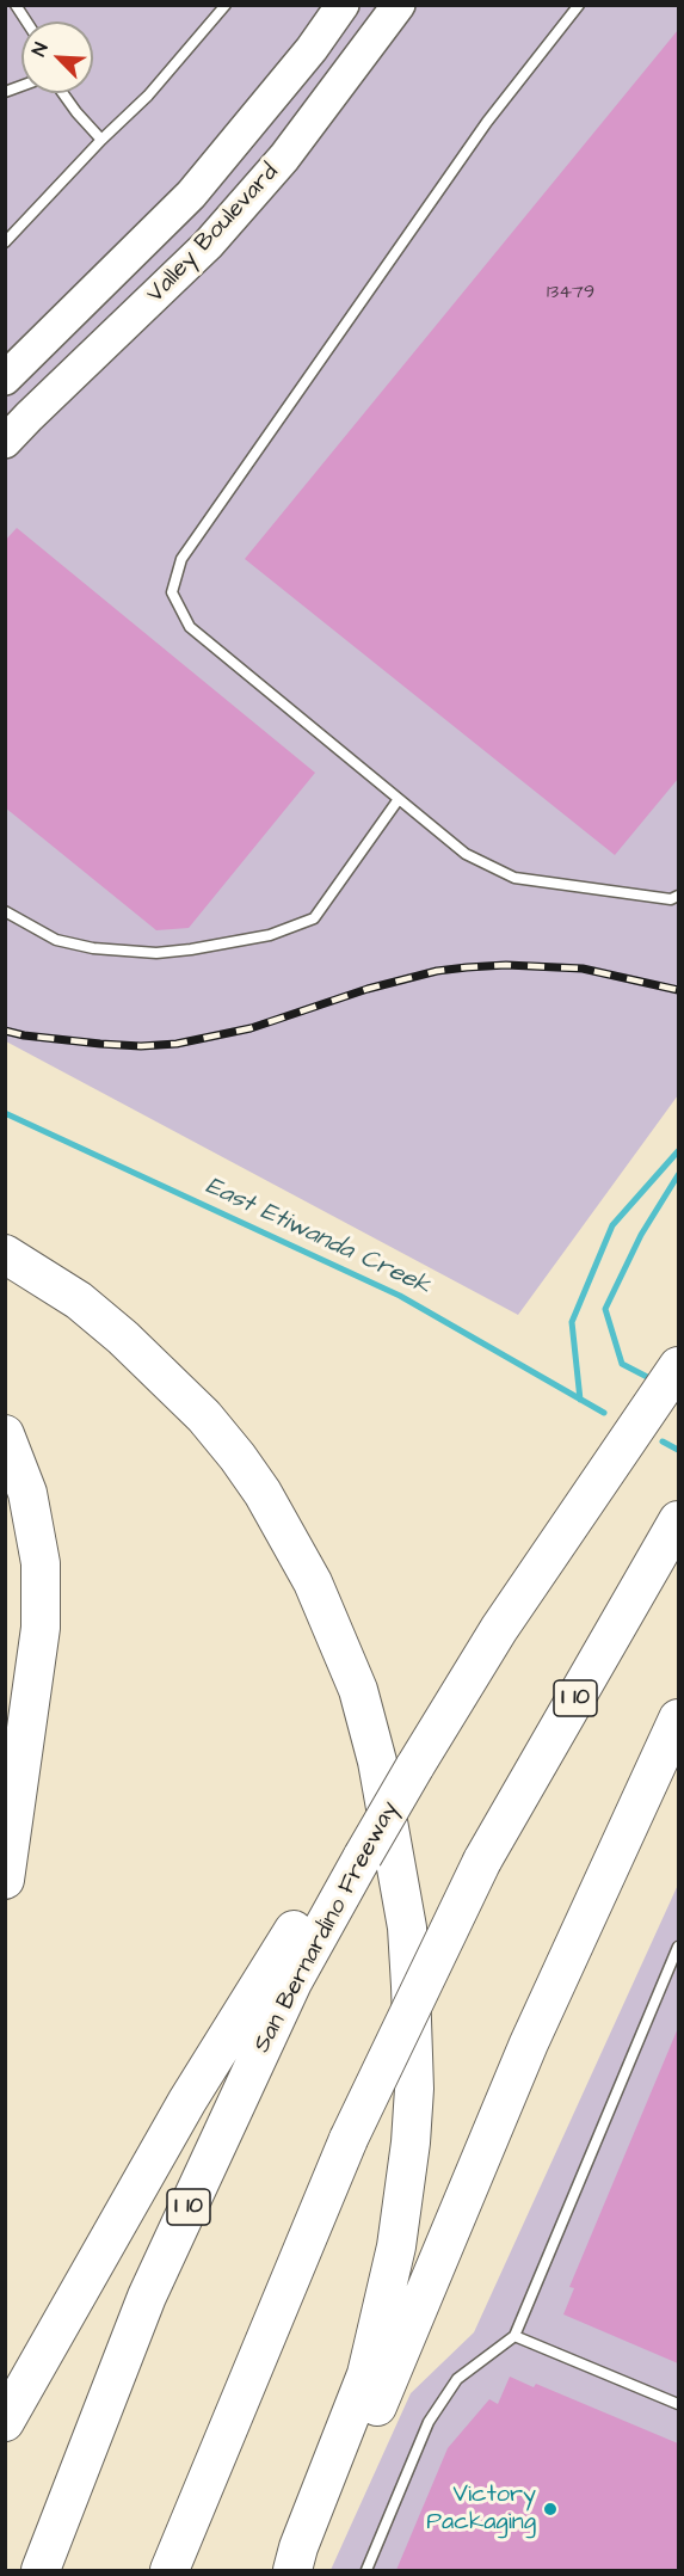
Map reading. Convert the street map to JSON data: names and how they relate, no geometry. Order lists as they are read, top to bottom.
{
  "streets": {
    "highway": ["I 10", "San Bernardino Freeway"],
    "main road": ["Valley Boulevard"]
  },
  "water": ["East Etiwanda Creek"],
  "places": ["Victory Packaging"],
  "house_numbers": ["13479"],
  "north": "top left"
}
